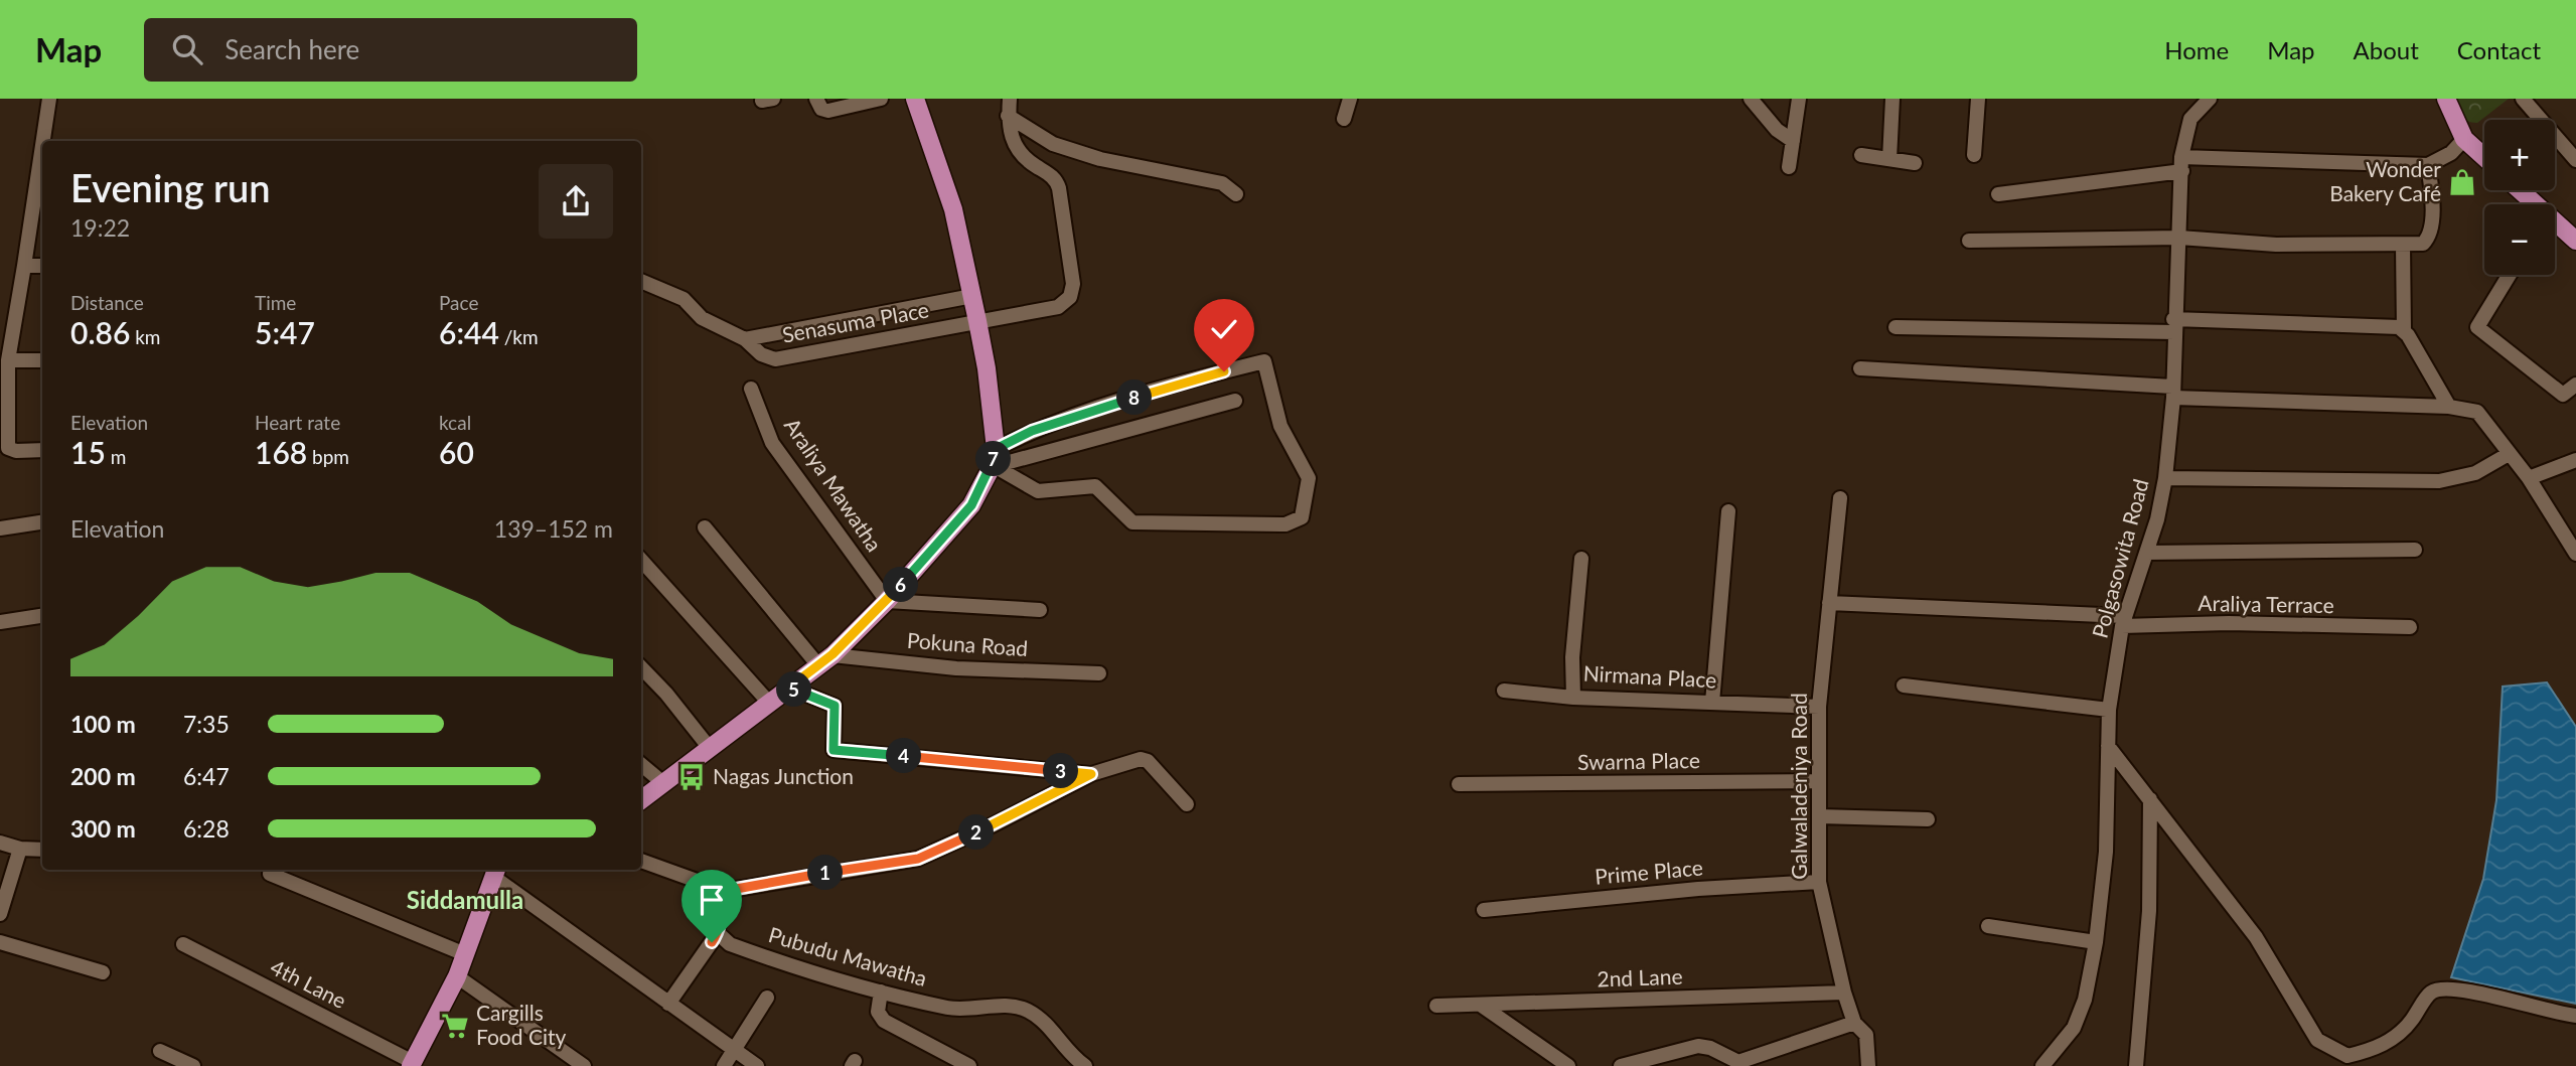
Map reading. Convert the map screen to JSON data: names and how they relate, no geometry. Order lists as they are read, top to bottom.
{
  "streets": {
    "street": [
      "Senasuma Place",
      "Araliya Mawatha",
      "Polgasowita Road",
      "Araliya Terrace",
      "Pokuna Road",
      "Nirmana Place",
      "Swarna Place",
      "Galwaladeniya Road",
      "Prime Place",
      "Pubudu Mawatha",
      "2nd Lane",
      "4th Lane"
    ]
  },
  "crossings": [
    ["Polgasowita Road", "Araliya Terrace"],
    ["Araliya Terrace", "Galwaladeniya Road"],
    ["Nirmana Place", "Galwaladeniya Road"],
    ["Swarna Place", "Galwaladeniya Road"],
    ["Galwaladeniya Road", "Prime Place"],
    ["Galwaladeniya Road", "2nd Lane"]
  ],
  "districts": ["Siddamulla"],
  "places": {
    "shop": ["Wonder Bakery Café"],
    "bus stop": ["Nagas Junction"],
    "supermarket": ["Cargills Food City"]
  },
  "page": {
    "header": "Map",
    "search": "Search here",
    "nav": [
      "Home",
      "Map",
      "About",
      "Contact"
    ],
    "map_buttons": ["+", "−"],
    "heading": ["Evening run", "19:22"],
    "stats": [
      ["Distance", "0.86 km"],
      ["Time", "5:47"],
      ["Pace", "6:44 /km"],
      ["Elevation", "15 m"],
      ["Heart rate", "168 bpm"],
      ["kcal", "60"]
    ],
    "pins": [
      "8",
      "7",
      "6",
      "5",
      "4",
      "3",
      "2",
      "1"
    ],
    "chart": ["Elevation", "139–152 m"],
    "list": [
      {
        "name": "100 m",
        "note": "7:35"
      },
      {
        "name": "200 m",
        "note": "6:47"
      },
      {
        "name": "300 m",
        "note": "6:28"
      }
    ]
  }
}
